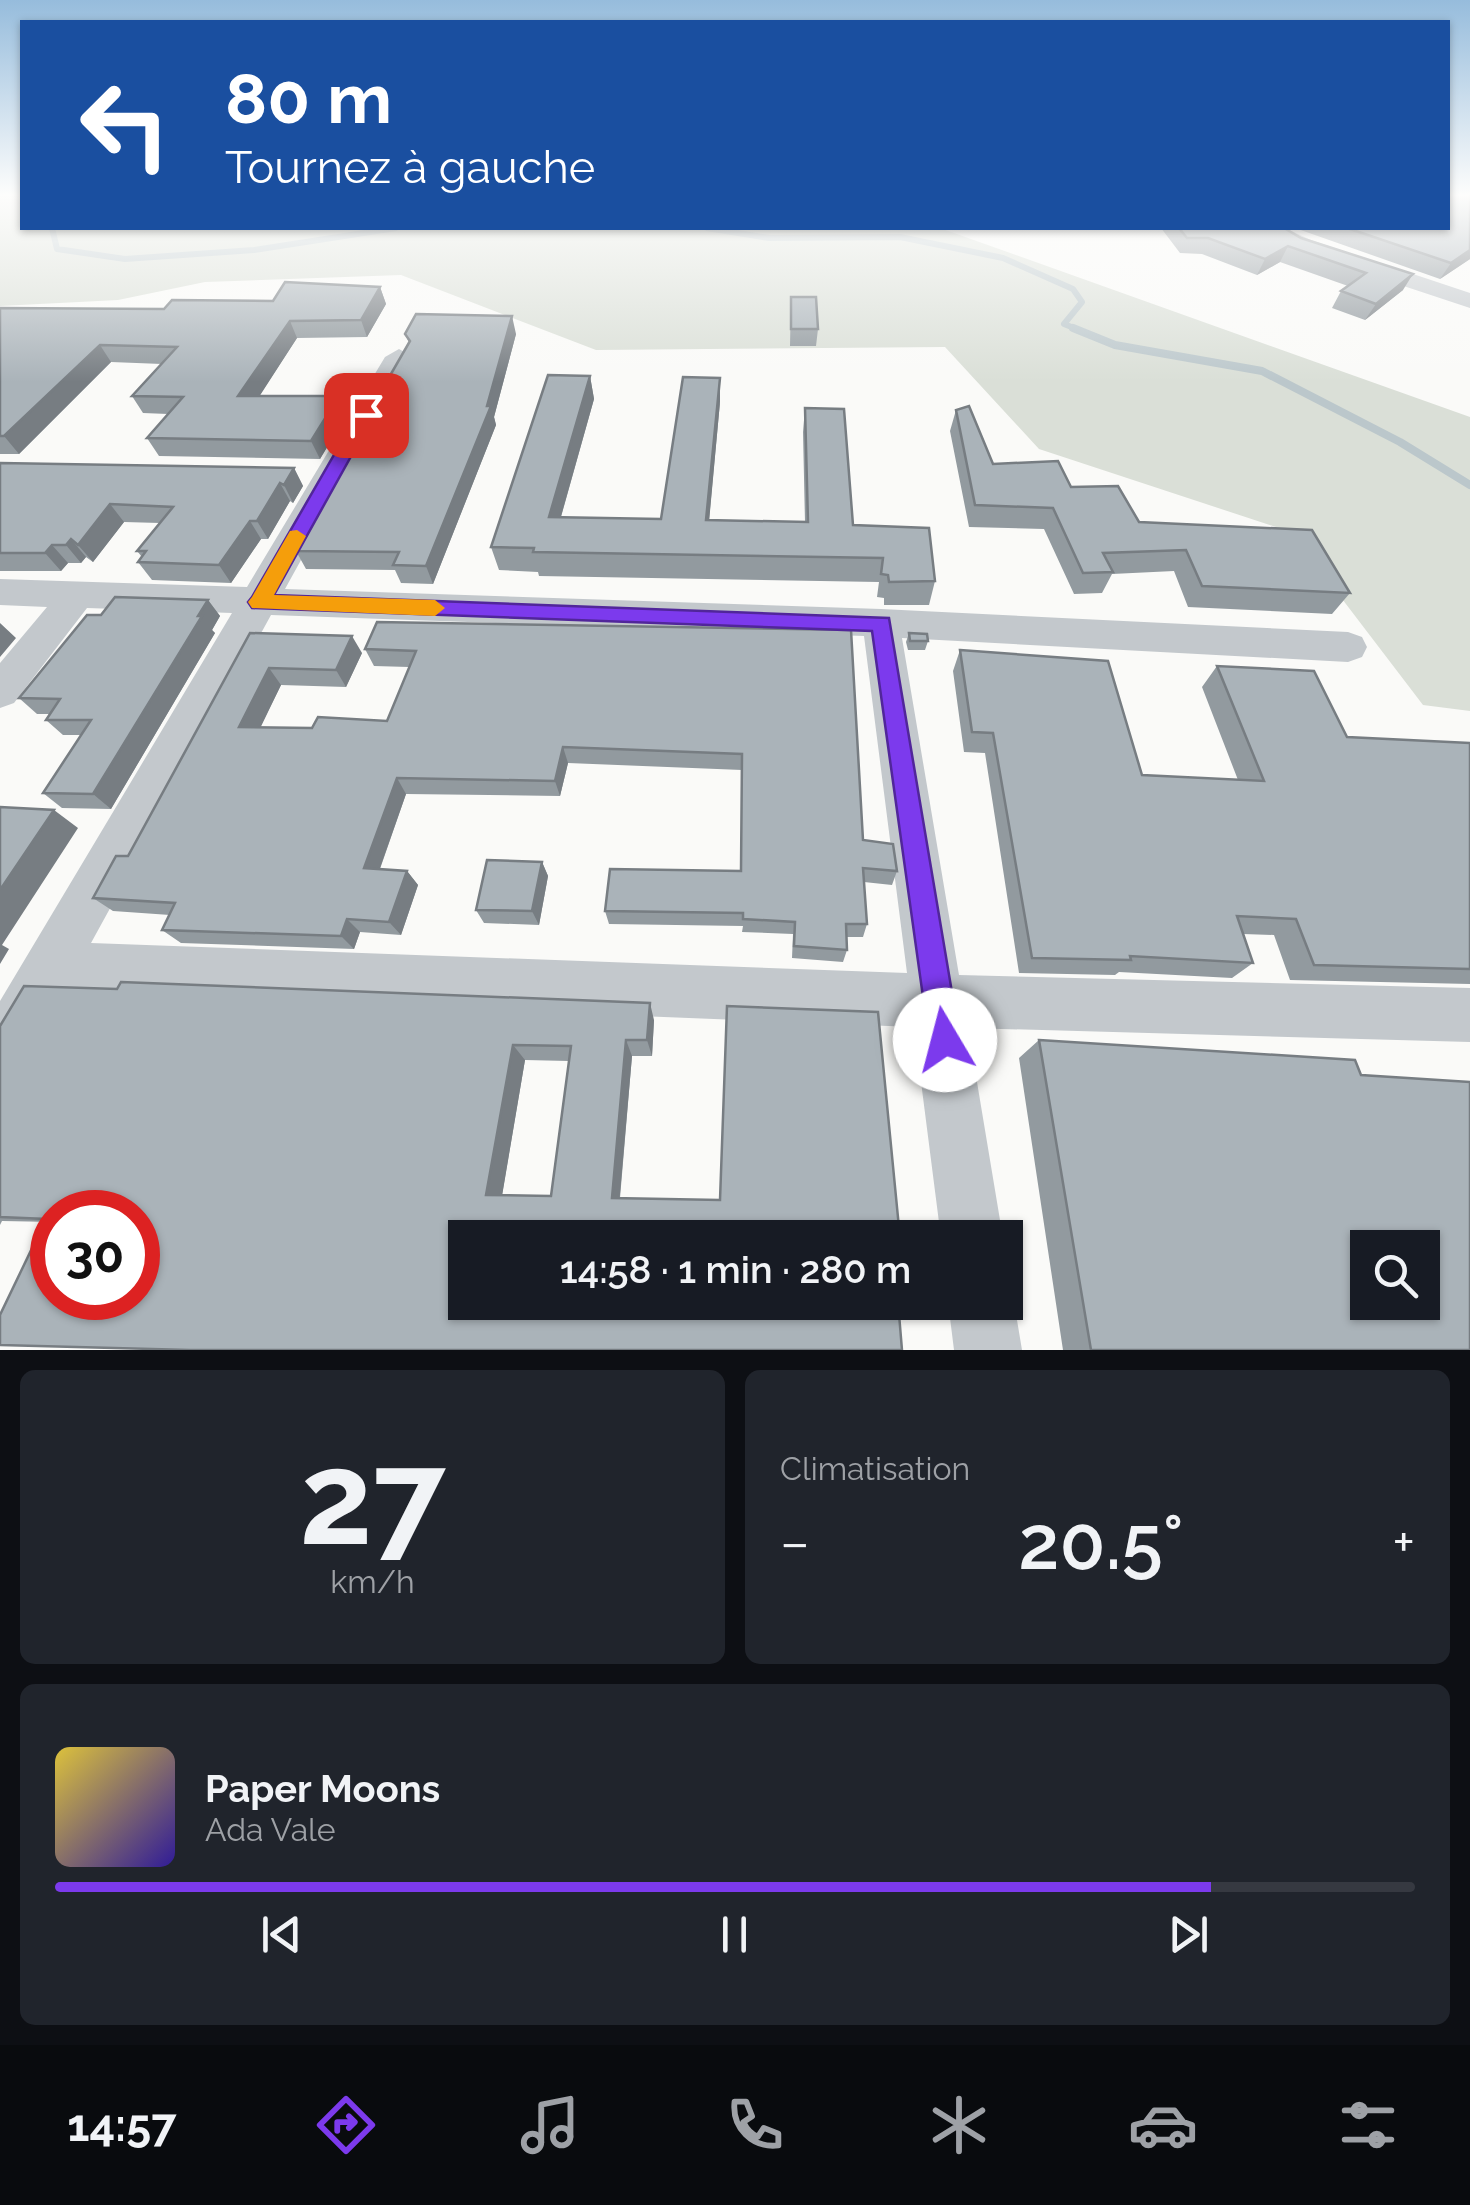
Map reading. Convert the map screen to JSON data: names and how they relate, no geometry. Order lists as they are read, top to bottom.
{
  "page": {
    "turn": ["80 m", "Tournez à gauche"],
    "limit": "30",
    "trip": "14:58 · 1 min · 280 m",
    "tile": [
      ["27", "km/h"],
      "Climatisation"
    ],
    "heat": ["−", "20.5°", "+"],
    "song": ["Paper Moons", "Ada Vale"],
    "tabs": "14:57"
  }
}
